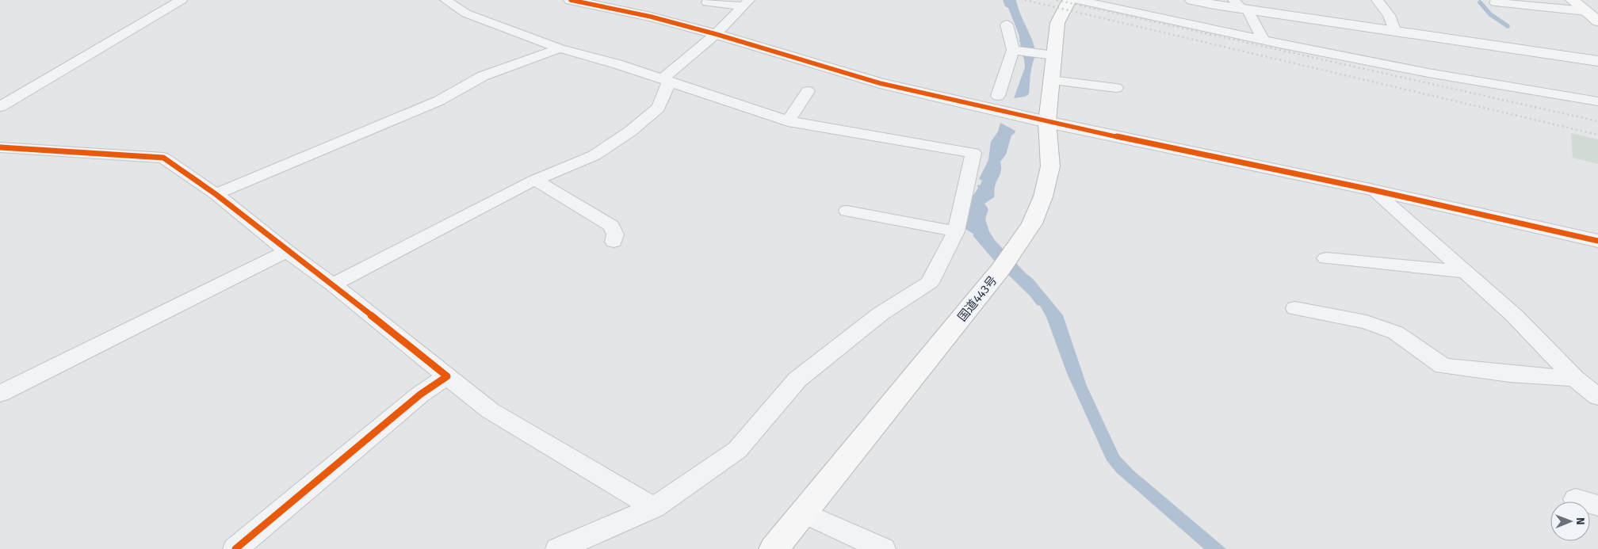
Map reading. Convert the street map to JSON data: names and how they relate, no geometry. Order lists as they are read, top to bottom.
{
  "streets": {
    "main road": ["国道443号"]
  },
  "north": "right"
}
